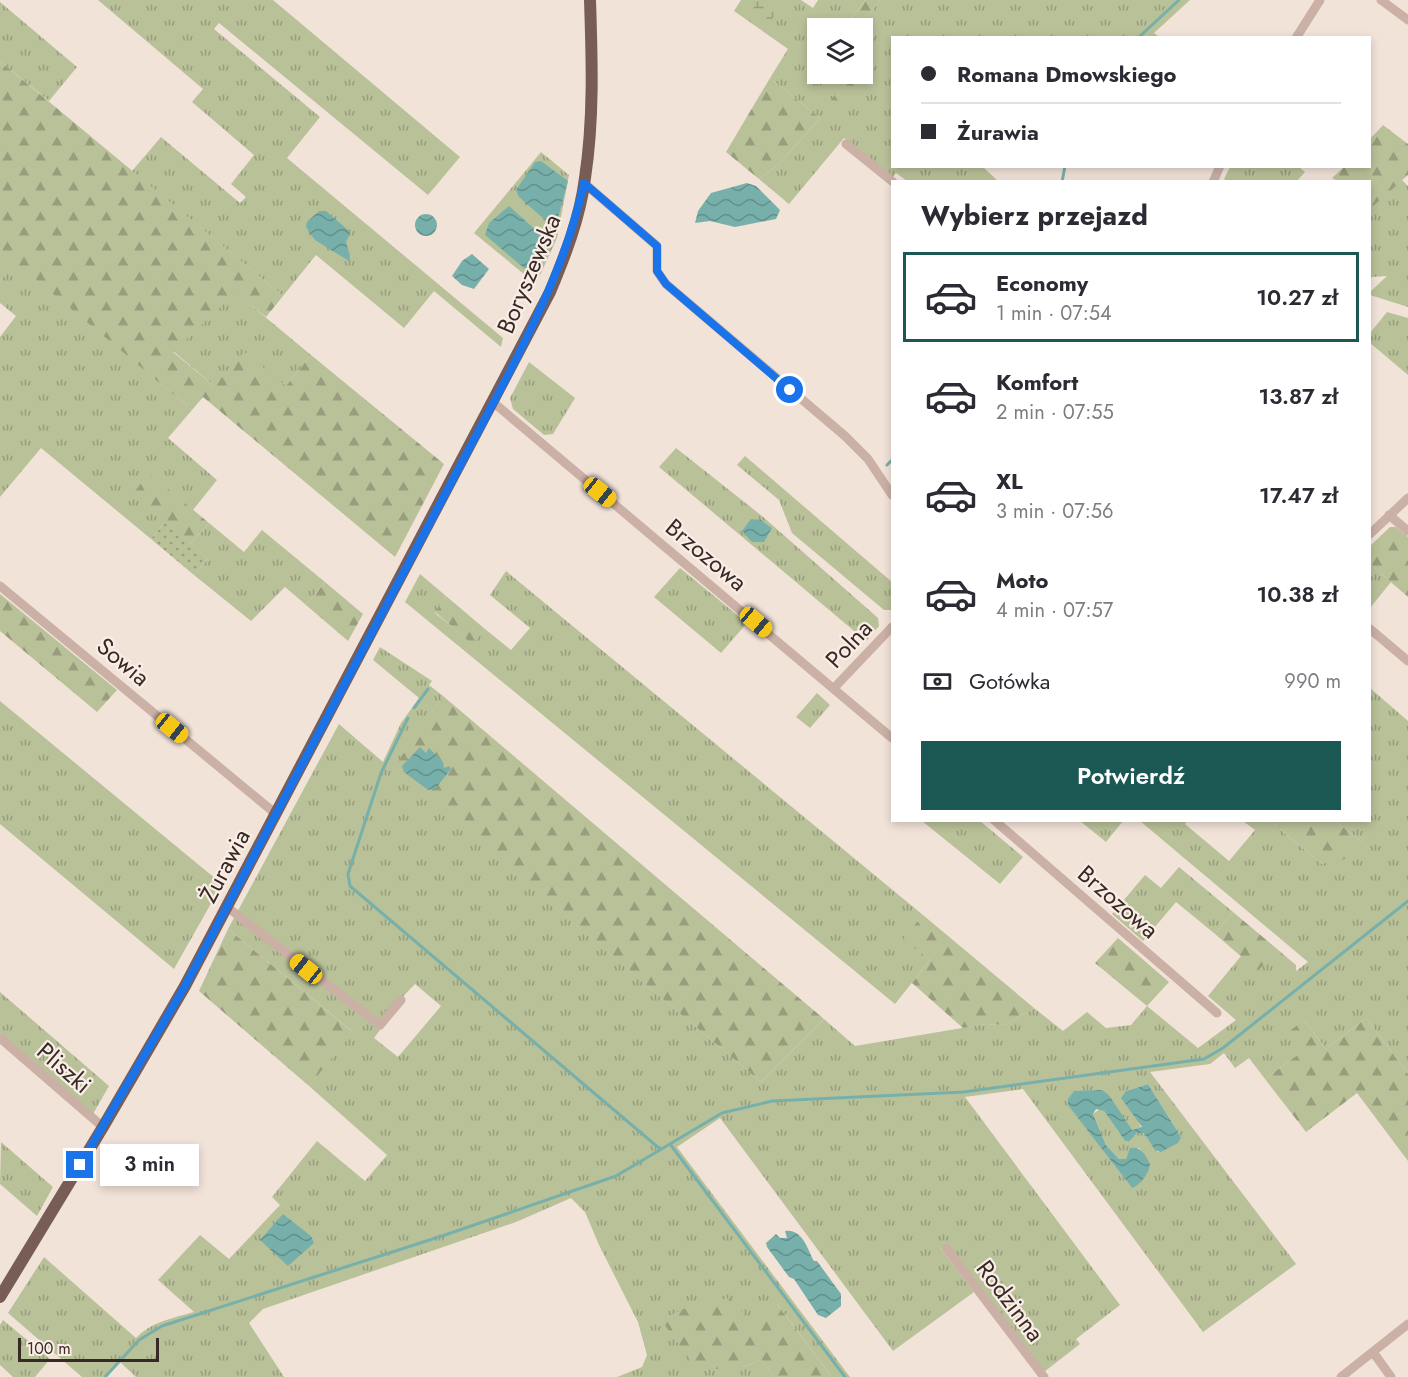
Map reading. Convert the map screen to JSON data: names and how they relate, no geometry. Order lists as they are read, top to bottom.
{
  "streets": {
    "main road": ["Boryszewska", "Żurawia"],
    "street": [
      "Brzozowa",
      "Polna",
      "Sowia",
      "Pliszki",
      "Rodzinna"
    ]
  },
  "crossings": [
    ["Boryszewska", "Brzozowa"],
    ["Boryszewska", "Żurawia"],
    ["Brzozowa", "Polna"],
    ["Sowia", "Żurawia"],
    ["Żurawia", "Pliszki"]
  ],
  "scale_bar": "100 m",
  "page": {
    "banner": ["Romana Dmowskiego", "Żurawia"],
    "heading": "Wybierz przejazd",
    "list": [
      {
        "name": "Economy",
        "note": "1 min · 07:54",
        "value": "10.27 zł"
      },
      {
        "name": "Komfort",
        "note": "2 min · 07:55",
        "value": "13.87 zł"
      },
      {
        "name": "XL",
        "note": "3 min · 07:56",
        "value": "17.47 zł"
      },
      {
        "name": "Moto",
        "note": "4 min · 07:57",
        "value": "10.38 zł"
      }
    ],
    "pay": ["Gotówka", "990 m"],
    "buttons": "Potwierdź",
    "bubble": "3 min",
    "scale": "100 m"
  }
}
